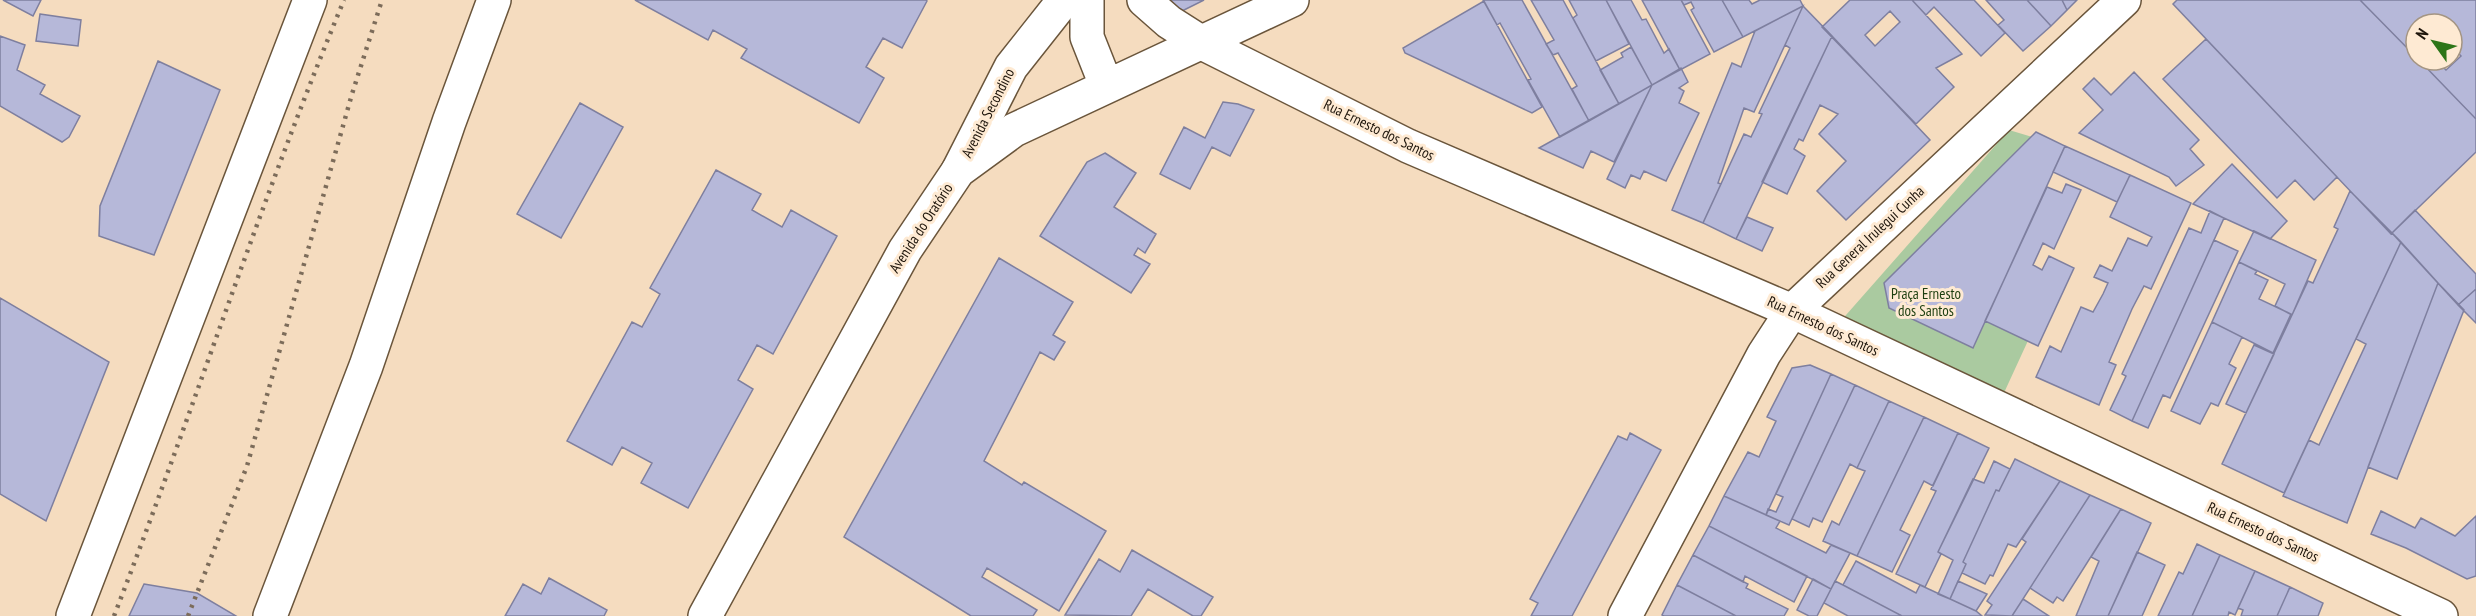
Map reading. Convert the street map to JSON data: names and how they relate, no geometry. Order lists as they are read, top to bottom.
{
  "streets": {
    "street": [
      "Avenida Secondino",
      "Rua Ernesto dos Santos",
      "Avenida do Oratório",
      "Rua General Irulegui Cunha"
    ]
  },
  "crossings": [
    ["Avenida Secondino", "Avenida do Oratório"],
    ["Rua Ernesto dos Santos", "Avenida do Oratório"],
    ["Rua Ernesto dos Santos", "Rua General Irulegui Cunha"]
  ],
  "parks": ["Praça Ernesto dos Santos"],
  "north": "top left"
}
